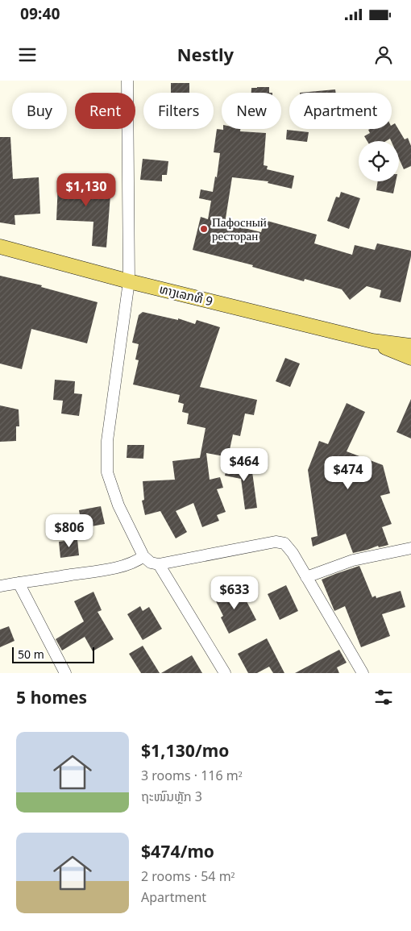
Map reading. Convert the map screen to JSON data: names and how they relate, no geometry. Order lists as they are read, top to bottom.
{
  "streets": {
    "main road": ["ທາງເລກທີ 9"]
  },
  "places": ["Пафосный ресторан"],
  "scale_bar": "50 m",
  "page": {
    "status": "09:40",
    "header": "Nestly",
    "chip": [
      "Buy",
      "Rent",
      "Filters",
      "New",
      "Apartment"
    ],
    "price": [
      "$1,130",
      "$464",
      "$474",
      "$806",
      "$633"
    ],
    "scale": "50 m",
    "heading": "5 homes",
    "list": [
      {
        "name": "$1,130/mo",
        "note": "3 rooms · 116 m² · ຖະໜົນຫຼັກ 3"
      },
      {
        "name": "$474/mo",
        "note": "2 rooms · 54 m² · Apartment"
      }
    ]
  }
}
